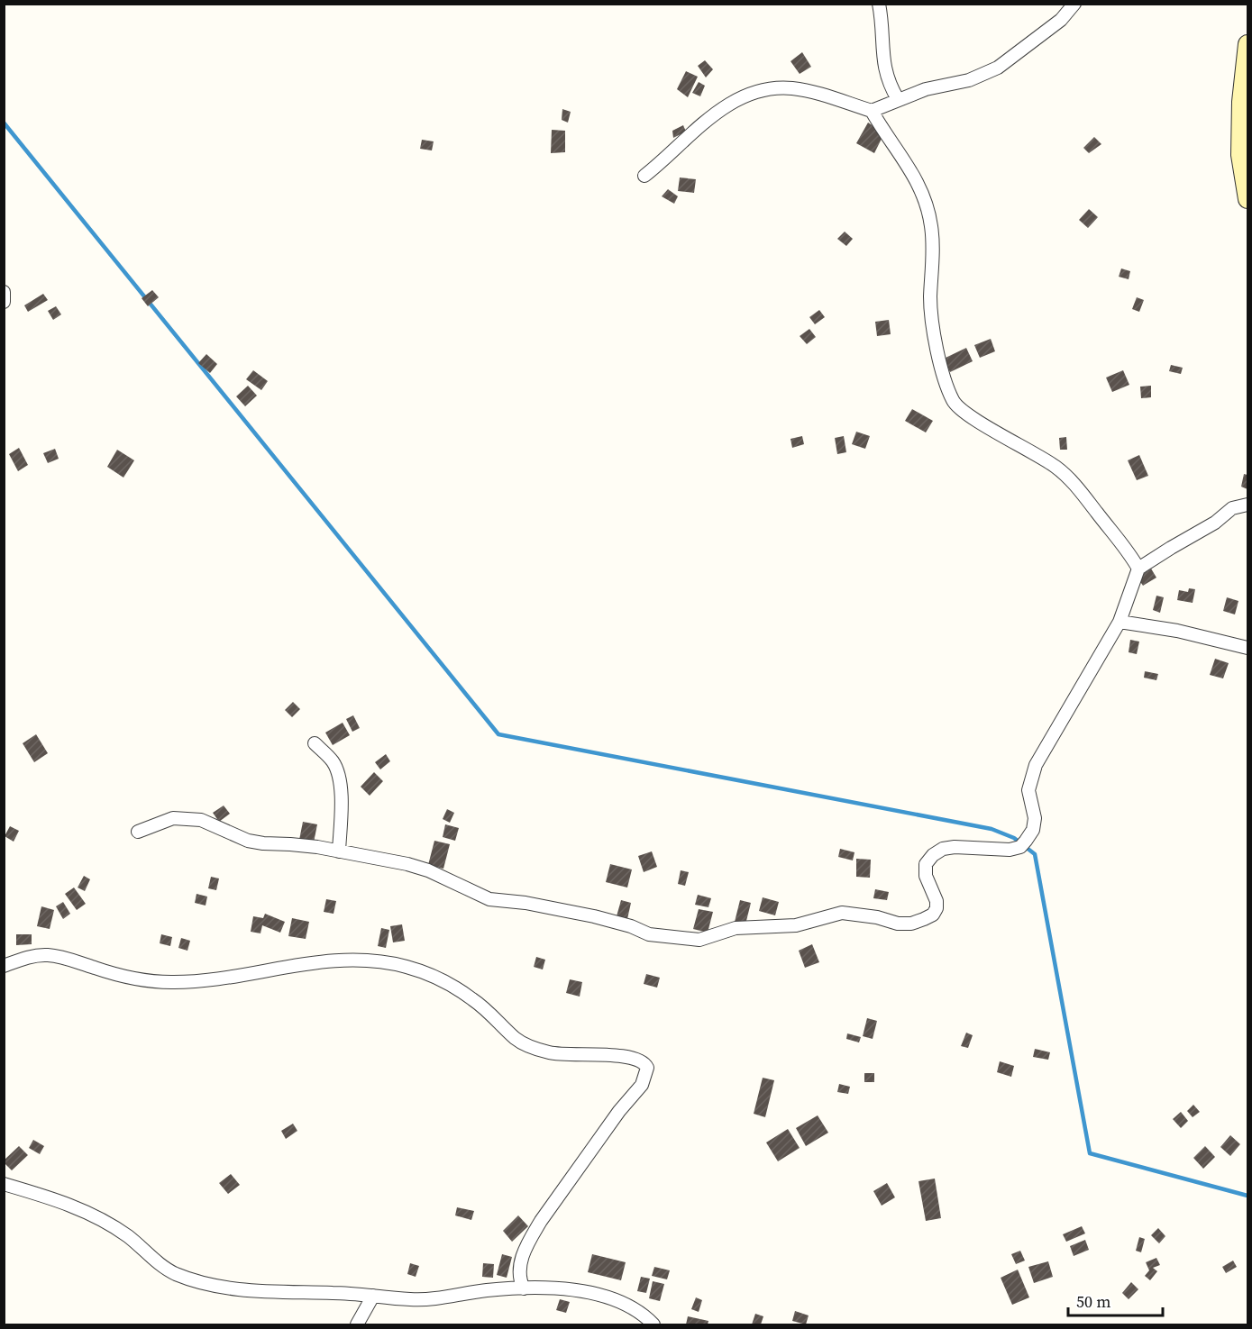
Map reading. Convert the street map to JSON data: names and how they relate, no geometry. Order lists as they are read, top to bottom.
{
  "scale_bar": "50 m"
}
